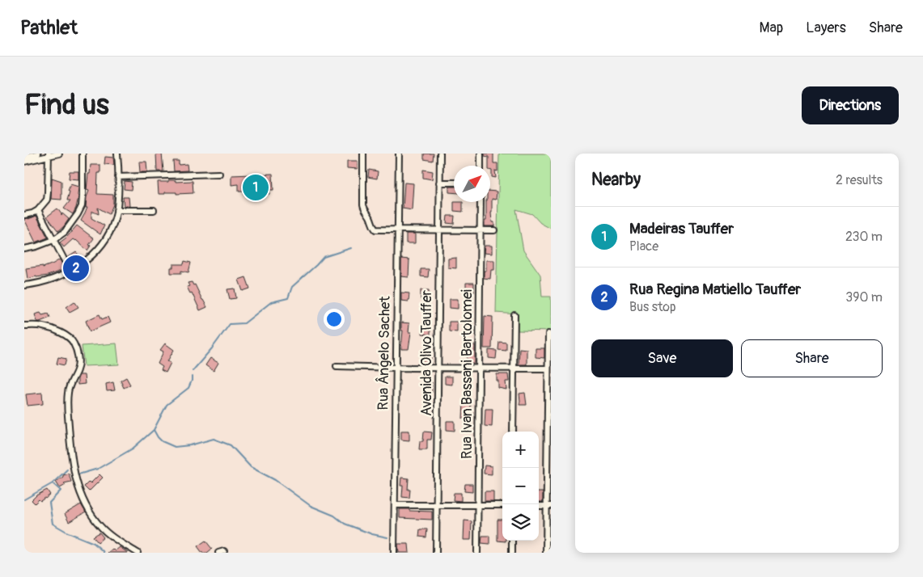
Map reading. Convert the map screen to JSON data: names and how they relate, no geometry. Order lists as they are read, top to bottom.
{
  "streets": {
    "street": ["Rua Ângelo Sachet", "Avenida Olivo Tauffer", "Rua Ivan Bassani Bartolomei"]
  },
  "north": "top right",
  "page": {
    "header": "Pathlet",
    "nav": ["Map", "Layers", "Share"],
    "buttons": [
      "Directions",
      ["Save", "Share"]
    ],
    "title": "Find us",
    "heading": ["Nearby", "2 results"],
    "pins": ["1", "2"],
    "list": [
      {
        "mark": "1",
        "name": "Madeiras Tauffer",
        "note": "Place",
        "value": "230 m"
      },
      {
        "mark": "2",
        "name": "Rua Regina Matiello Tauffer",
        "note": "Bus stop",
        "value": "390 m"
      }
    ],
    "map_buttons": ["+", "−"]
  }
}
